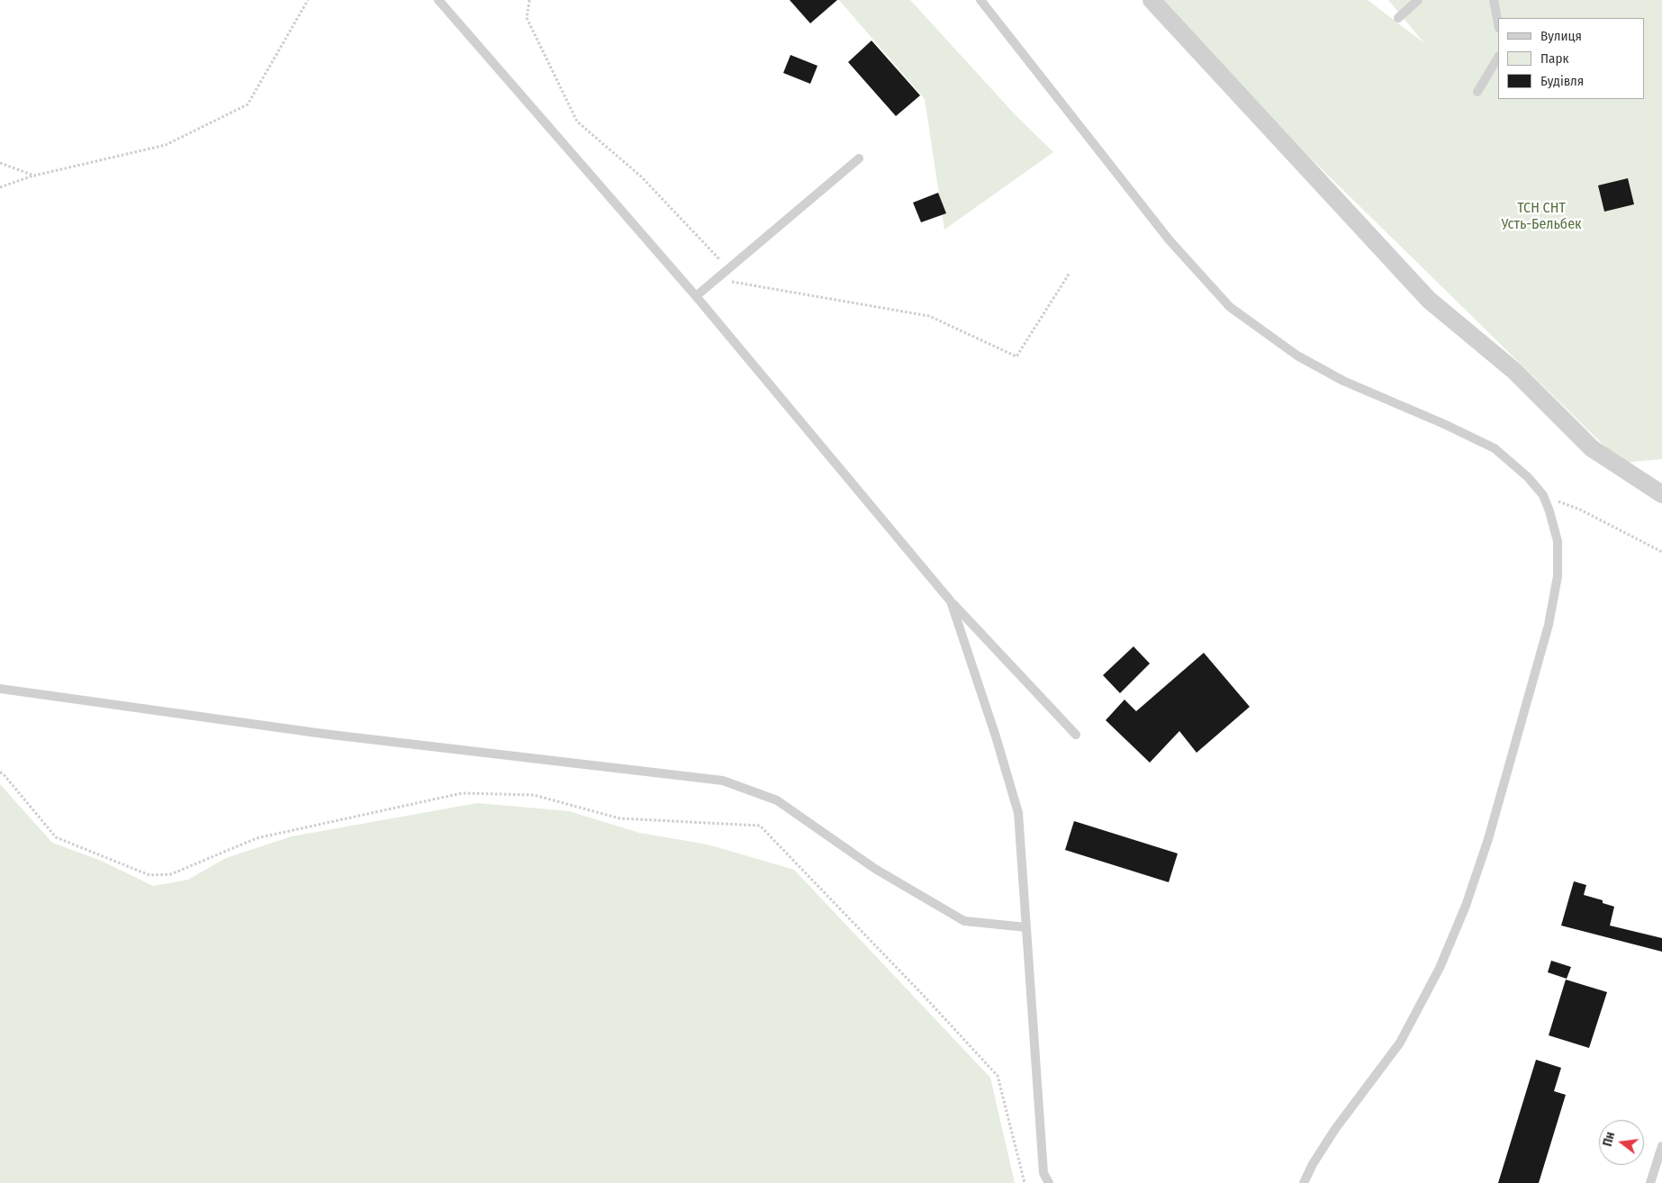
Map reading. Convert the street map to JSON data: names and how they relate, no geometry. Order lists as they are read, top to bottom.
{
  "parks": ["ТСН СНТ Усть-Бельбек"],
  "legend": ["Вулиця", "Парк", "Будівля"],
  "north": "left"
}
